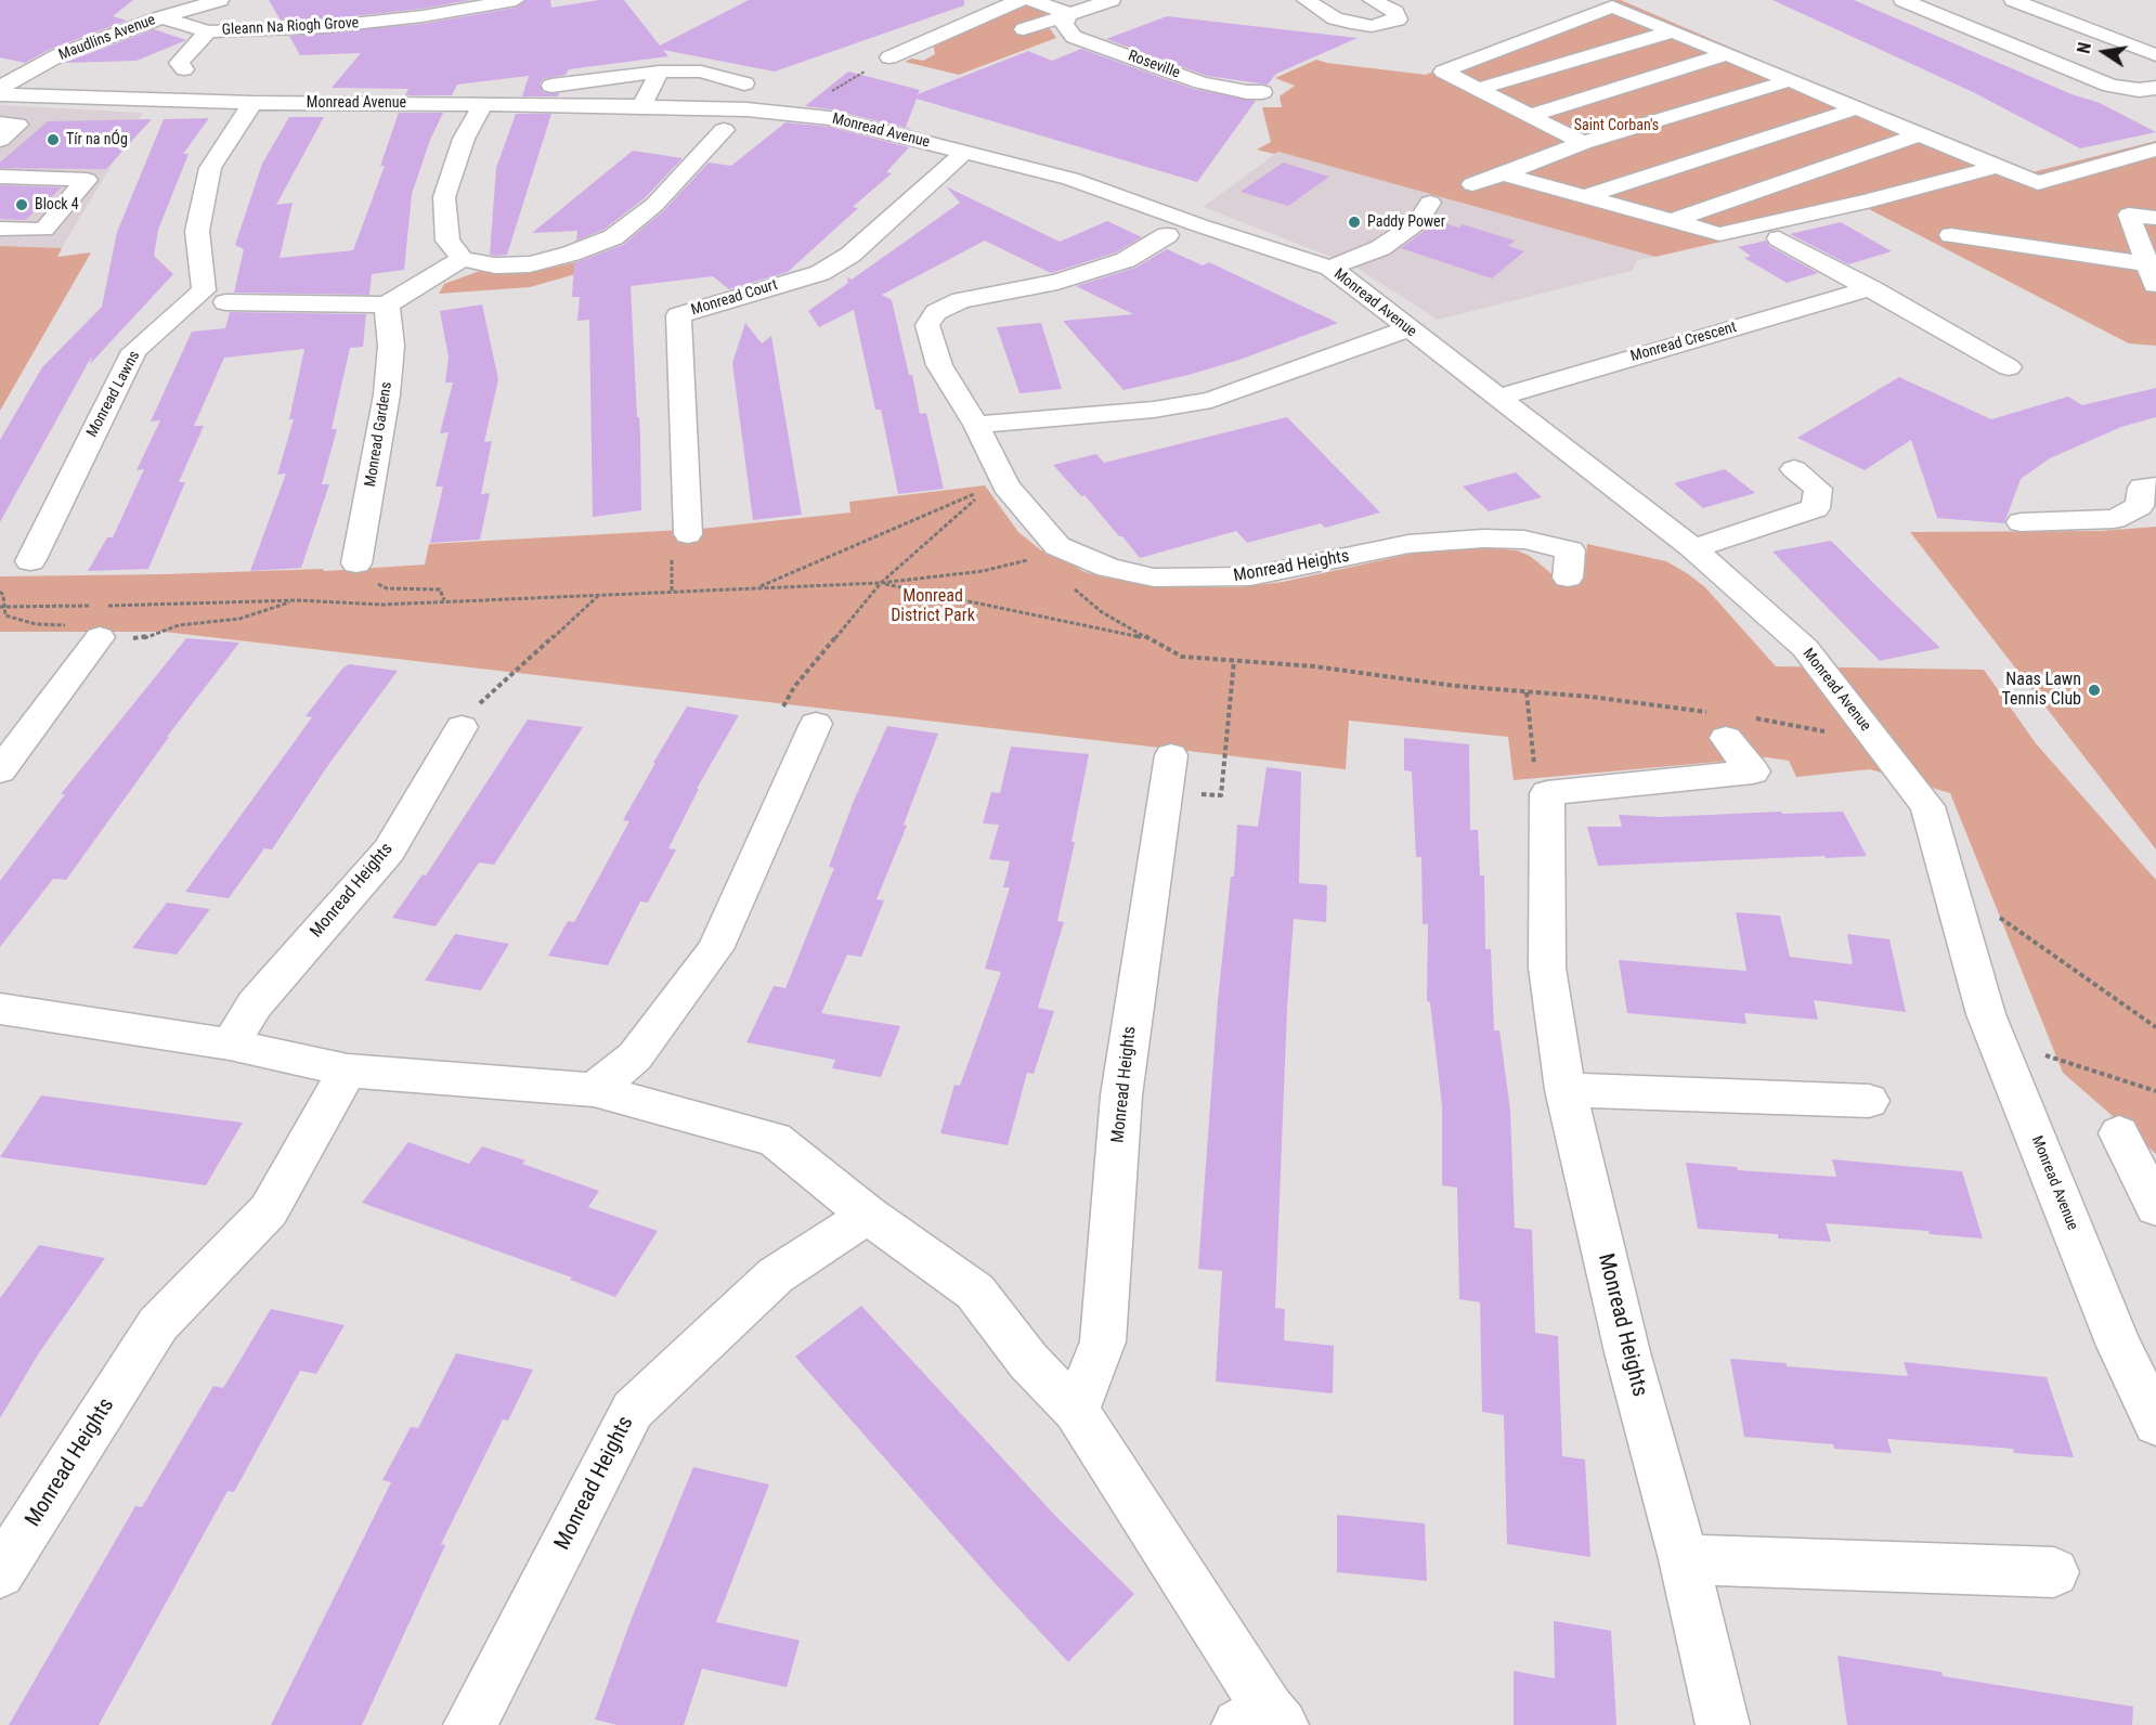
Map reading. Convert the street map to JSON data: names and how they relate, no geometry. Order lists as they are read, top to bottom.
{
  "streets": {
    "street": [
      "Gleann Na Riogh Grove",
      "Maudlins Avenue",
      "Roseville",
      "Monread Avenue",
      "Monread Court",
      "Monread Crescent",
      "Monread Lawns",
      "Monread Gardens",
      "Monread Heights"
    ]
  },
  "crossings": [
    ["Gleann Na Riogh Grove", "Maudlins Avenue"],
    ["Monread Avenue", "Monread Court"],
    ["Monread Avenue", "Monread Crescent"],
    ["Monread Avenue", "Monread Lawns"]
  ],
  "parks": ["Saint Corban's", "Monread District Park"],
  "places": [
    "Tír na nÓg",
    "Block 4",
    "Paddy Power",
    "Naas Lawn Tennis Club"
  ],
  "north": "left"
}
